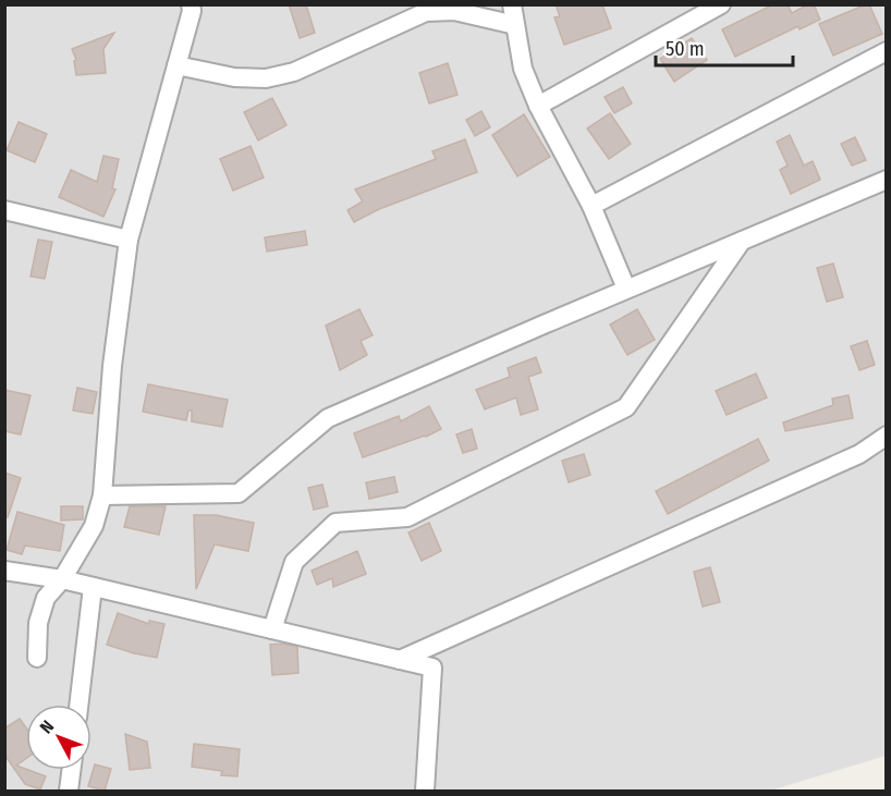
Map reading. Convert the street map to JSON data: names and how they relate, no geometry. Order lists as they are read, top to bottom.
{
  "scale_bar": "50 m",
  "north": "top left"
}
